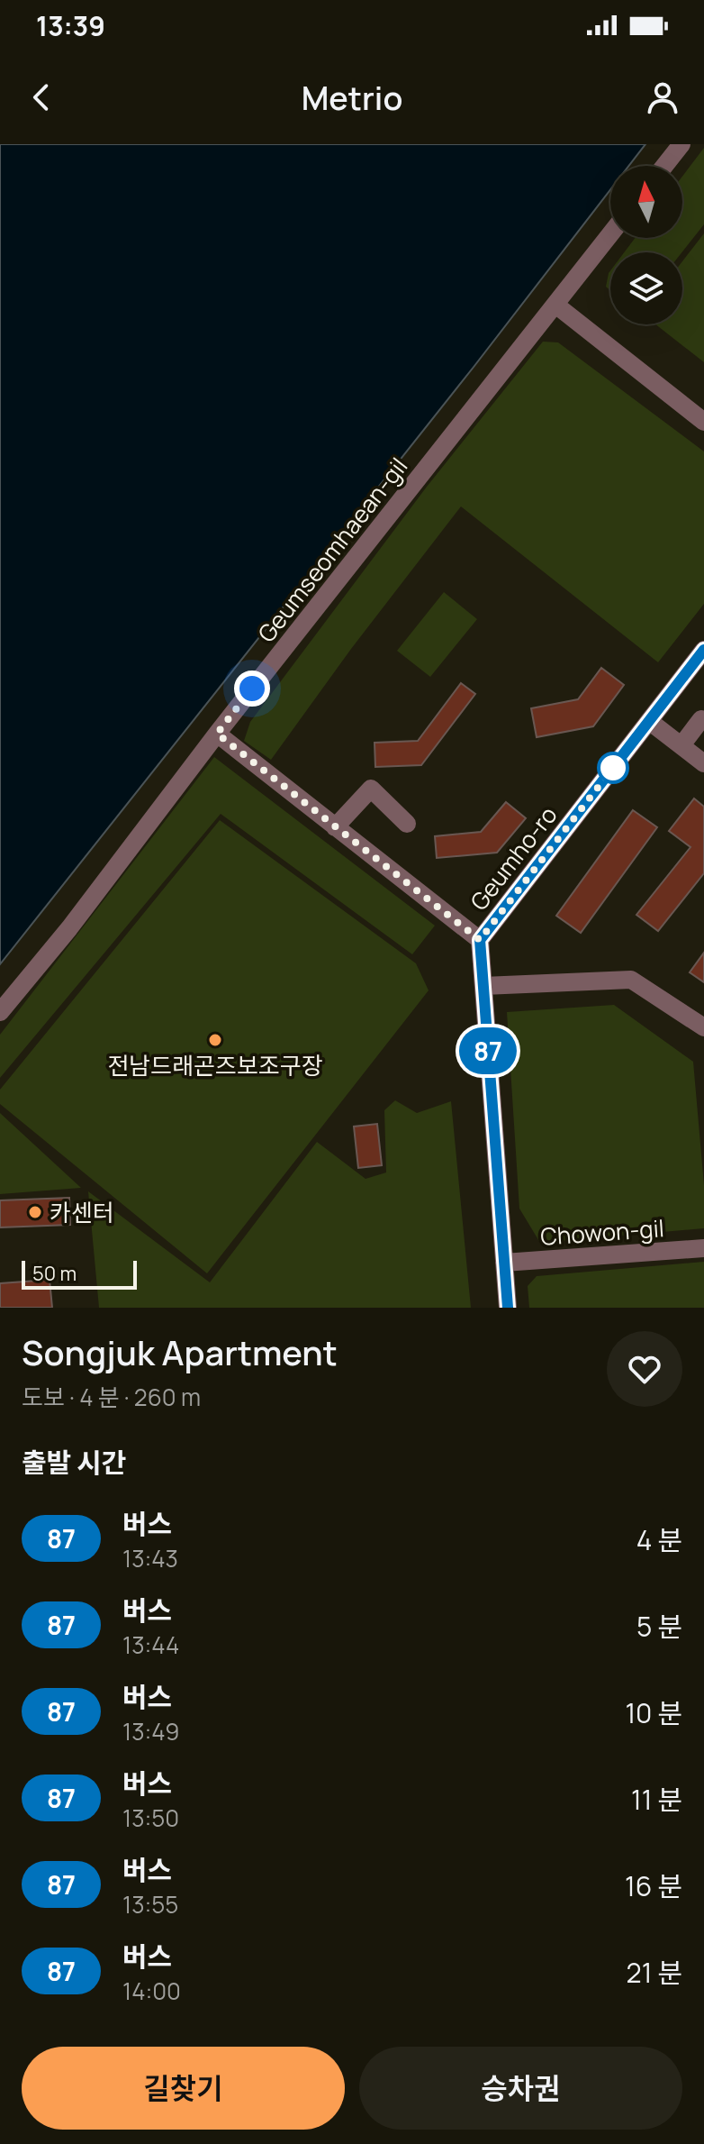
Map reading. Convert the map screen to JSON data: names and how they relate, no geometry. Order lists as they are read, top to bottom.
{
  "streets": {
    "street": ["Geumseomhaean-gil", "Geumho-ro", "Chowon-gil"]
  },
  "crossings": [
    ["Geumho-ro", "Chowon-gil"]
  ],
  "places": ["전남드래곤즈보조구장", "카센터"],
  "lines": ["bus line 87"],
  "scale_bar": "50 m",
  "north": "top",
  "page": {
    "status": "13:39",
    "header": "Metrio",
    "on_map": "87",
    "scale": "50 m",
    "heading": [
      ["Songjuk Apartment", "도보 · 4 분 · 260 m"],
      "출발 시간"
    ],
    "list": [
      {
        "mark": "87",
        "name": "버스",
        "note": "13:43",
        "value": "4 분"
      },
      {
        "mark": "87",
        "name": "버스",
        "note": "13:44",
        "value": "5 분"
      },
      {
        "mark": "87",
        "name": "버스",
        "note": "13:49",
        "value": "10 분"
      },
      {
        "mark": "87",
        "name": "버스",
        "note": "13:50",
        "value": "11 분"
      },
      {
        "mark": "87",
        "name": "버스",
        "note": "13:55",
        "value": "16 분"
      },
      {
        "mark": "87",
        "name": "버스",
        "note": "14:00",
        "value": "21 분"
      }
    ],
    "buttons": ["길찾기", "승차권"]
  }
}
